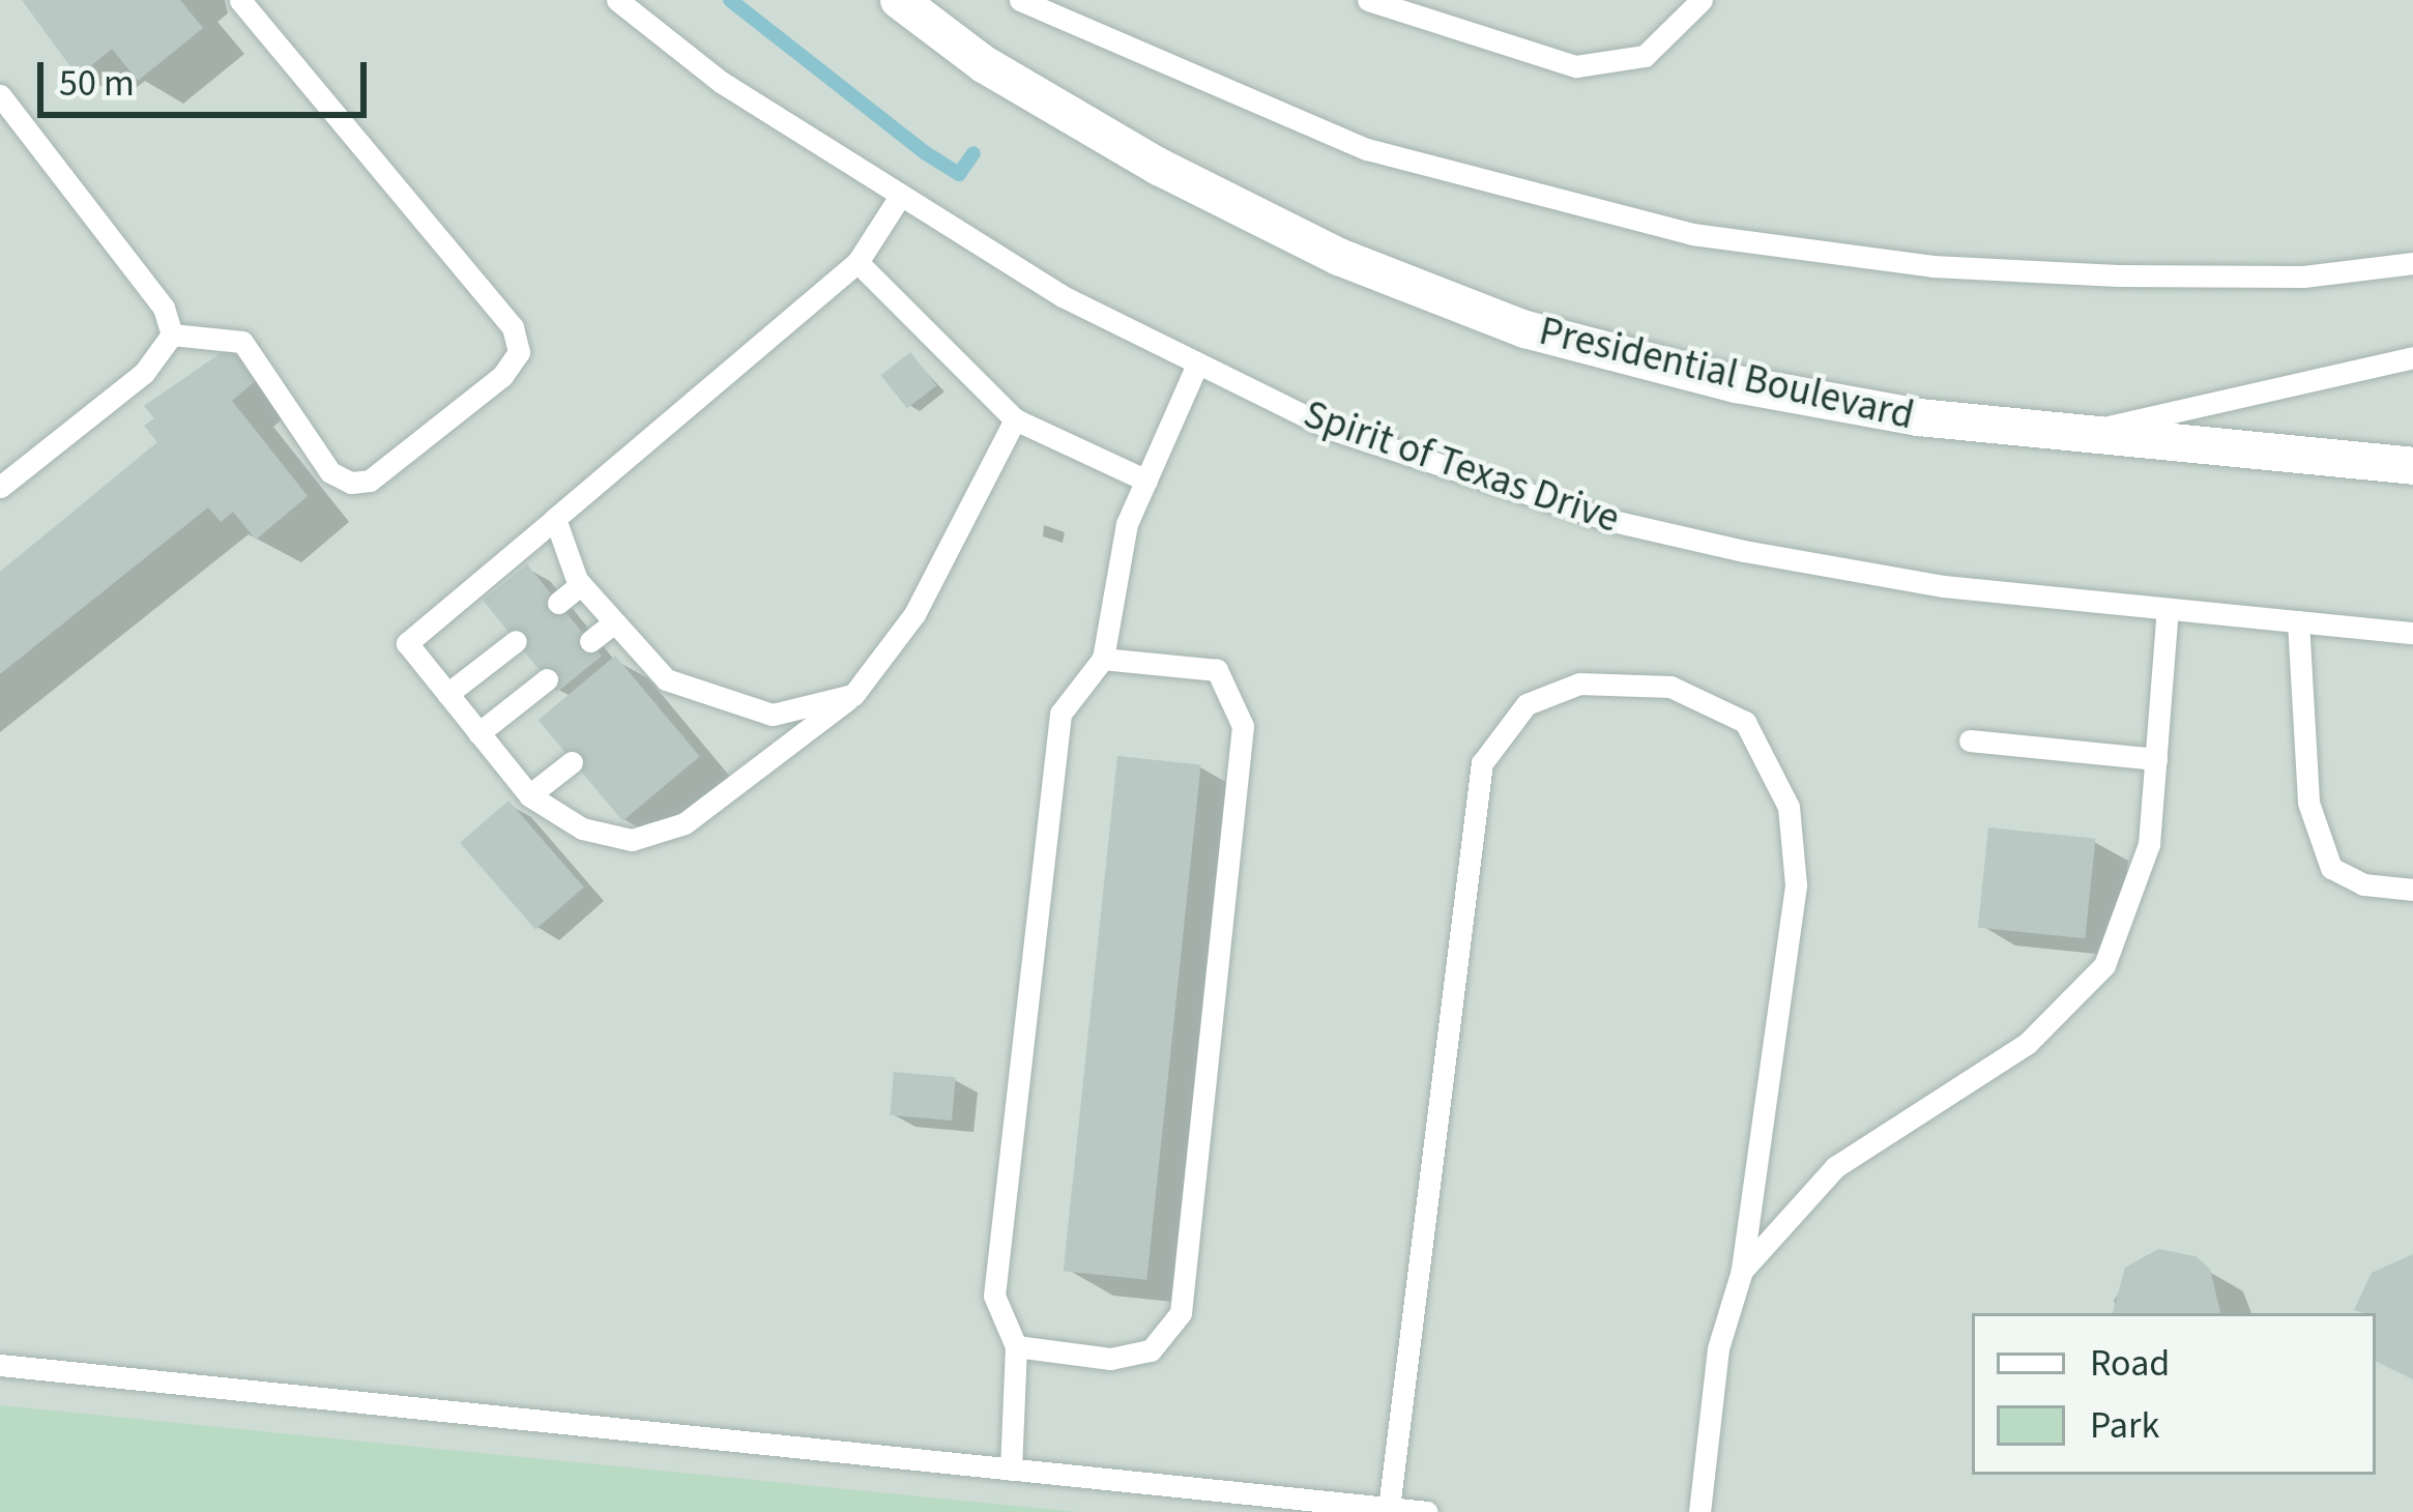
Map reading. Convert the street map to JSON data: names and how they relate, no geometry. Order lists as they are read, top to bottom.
{
  "streets": {
    "main road": ["Presidential Boulevard"],
    "lane": ["Spirit of Texas Drive"]
  },
  "legend": ["Road", "Park"],
  "scale_bar": "50 m"
}
